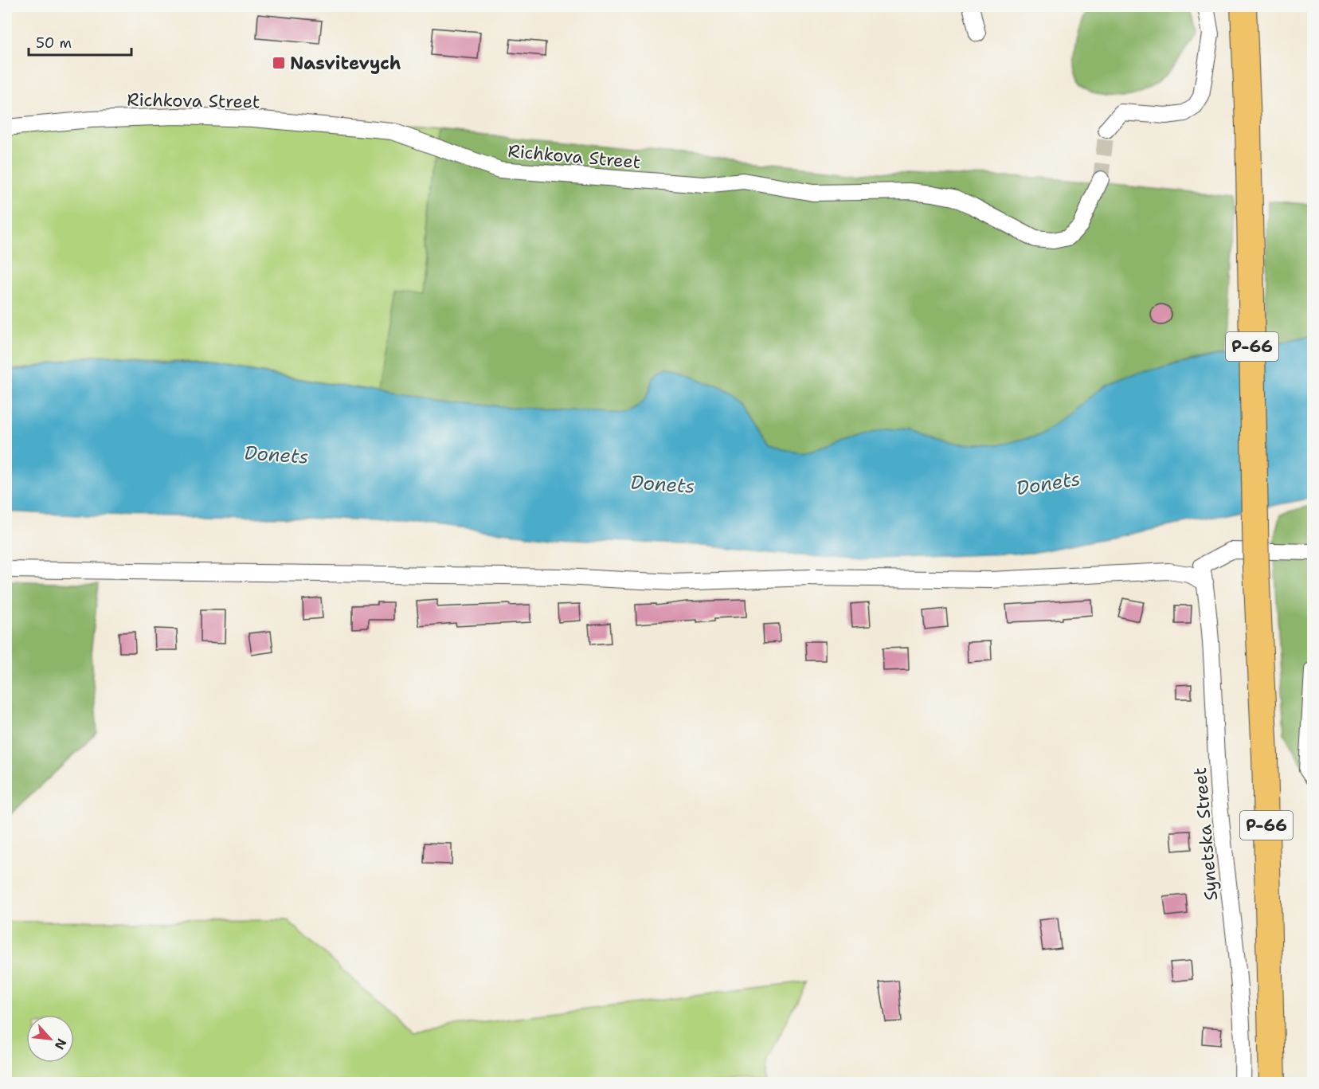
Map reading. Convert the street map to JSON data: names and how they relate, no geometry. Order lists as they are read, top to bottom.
{
  "streets": {
    "main road": ["Р-66"],
    "street": ["Richkova Street", "Synetska Street"]
  },
  "water": ["Donets"],
  "places": {
    "transit": ["Nasvitevych"]
  },
  "scale_bar": "50 m",
  "north": "bottom right"
}
